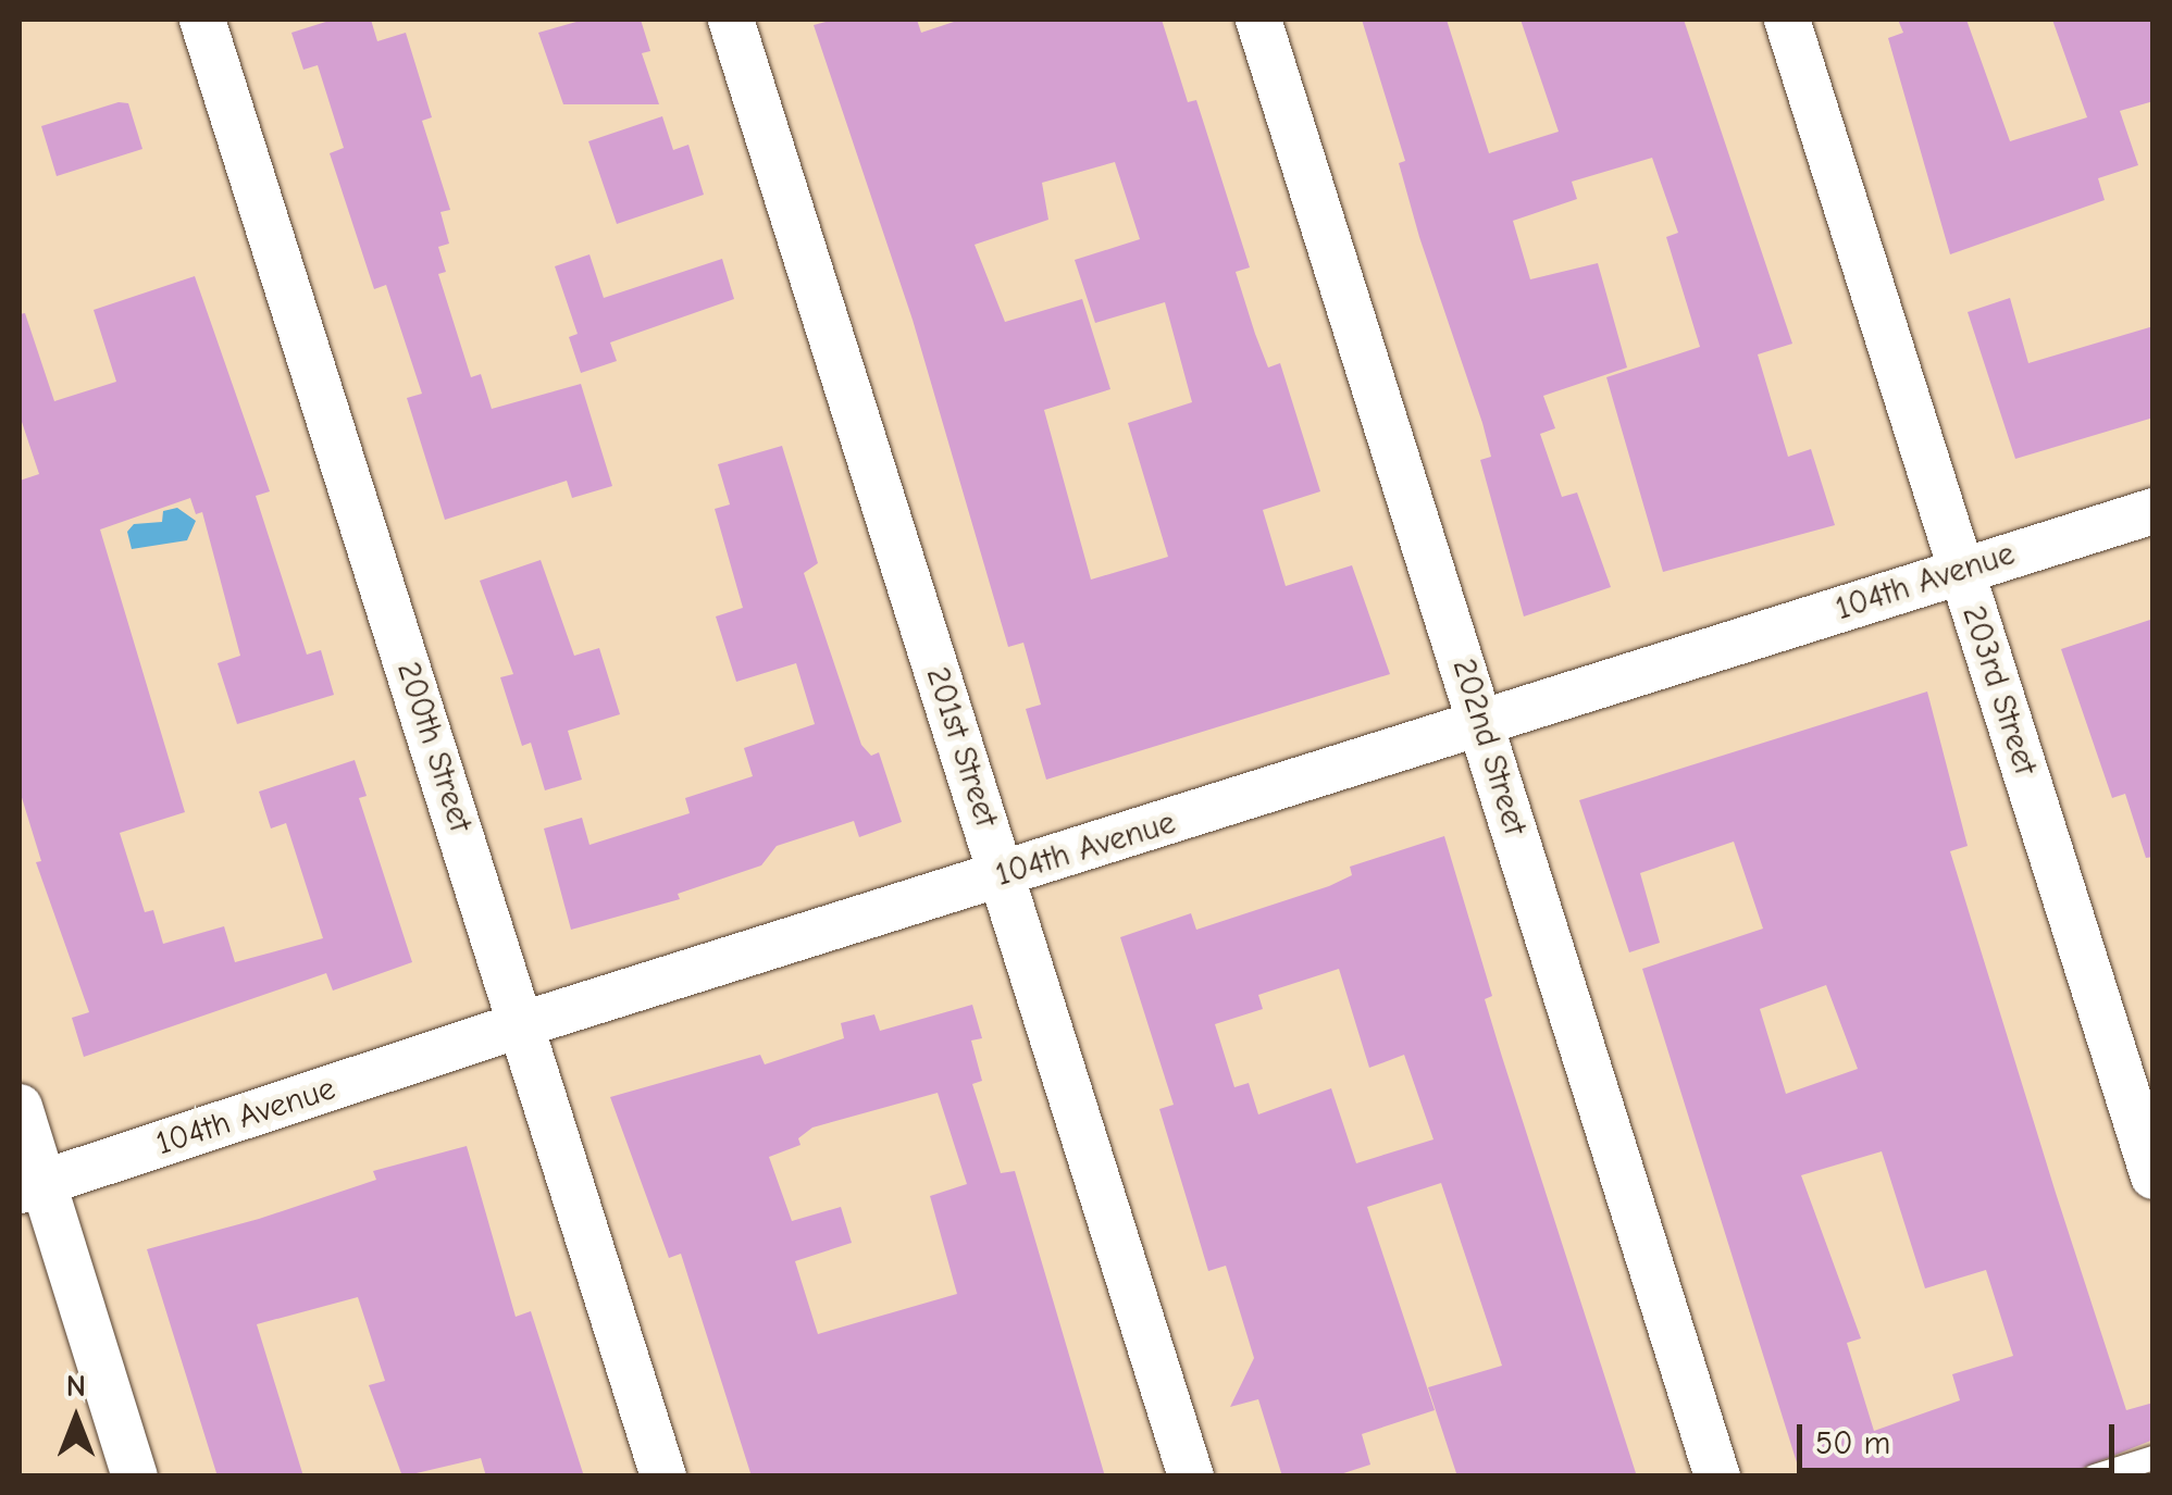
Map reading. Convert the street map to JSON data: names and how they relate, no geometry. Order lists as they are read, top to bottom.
{
  "streets": {
    "street": [
      "104th Avenue",
      "203rd Street",
      "200th Street",
      "201st Street",
      "202nd Street"
    ]
  },
  "crossings": [
    ["104th Avenue", "203rd Street"],
    ["104th Avenue", "200th Street"],
    ["104th Avenue", "201st Street"],
    ["104th Avenue", "202nd Street"]
  ],
  "scale_bar": "50 m",
  "north": "top"
}
